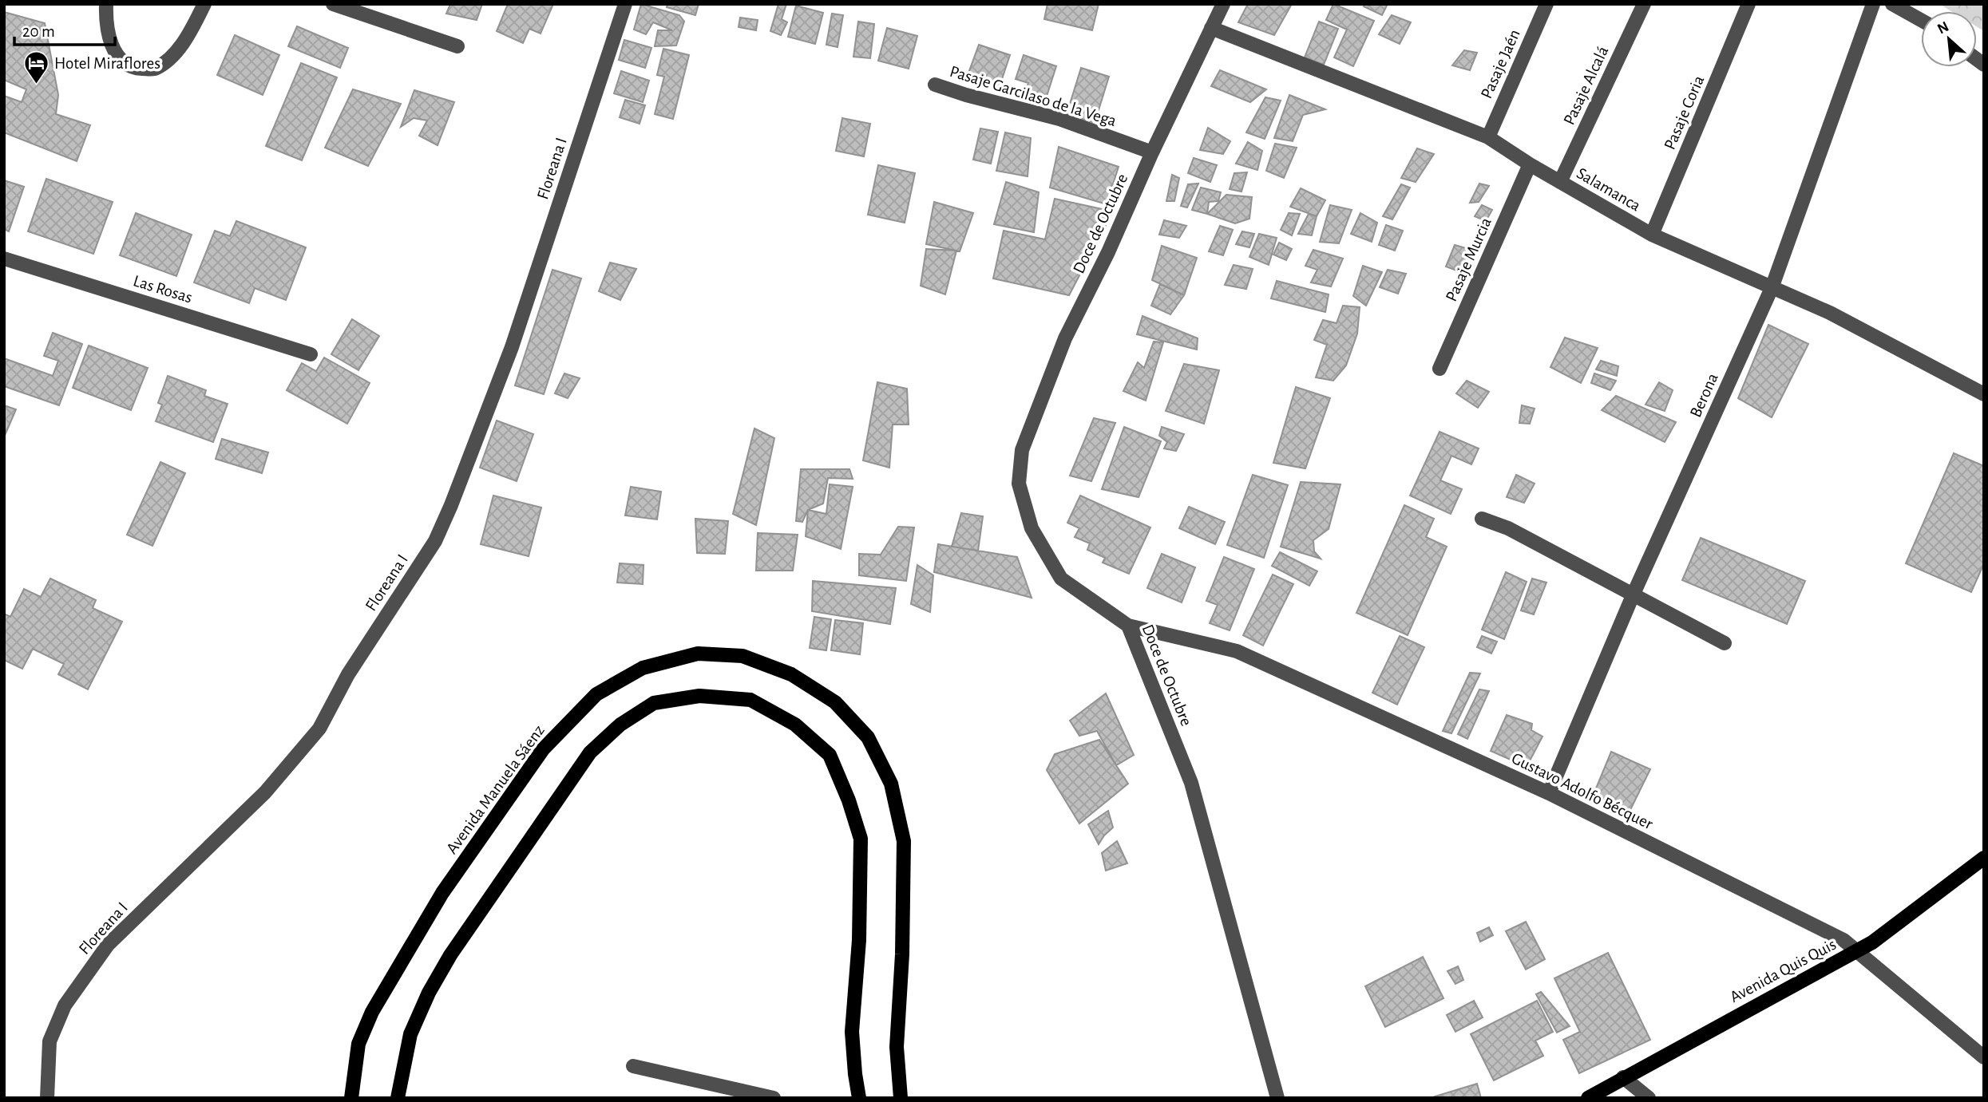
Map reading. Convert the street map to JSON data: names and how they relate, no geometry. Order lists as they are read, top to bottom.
{
  "streets": {
    "main road": ["Avenida Manuela Sáenz", "Avenida Quis Quis"],
    "street": [
      "Pasaje Jaén",
      "Pasaje Alcalá",
      "Pasaje Garcilaso de la Vega",
      "Pasaje Coria",
      "Floreana I",
      "Salamanca",
      "Doce de Octubre",
      "Pasaje Murcia",
      "Las Rosas",
      "Berona",
      "Gustavo Adolfo Bécquer"
    ]
  },
  "crossings": [
    ["Pasaje Jaén", "Salamanca"],
    ["Pasaje Alcalá", "Salamanca"],
    ["Pasaje Garcilaso de la Vega", "Doce de Octubre"],
    ["Pasaje Coria", "Salamanca"],
    ["Salamanca", "Doce de Octubre"],
    ["Salamanca", "Pasaje Murcia"],
    ["Salamanca", "Berona"],
    ["Doce de Octubre", "Gustavo Adolfo Bécquer"],
    ["Berona", "Gustavo Adolfo Bécquer"],
    ["Gustavo Adolfo Bécquer", "Avenida Quis Quis"]
  ],
  "places": {
    "hotel": ["Hotel Miraflores"]
  },
  "scale_bar": "20 m",
  "north": "top left"
}
